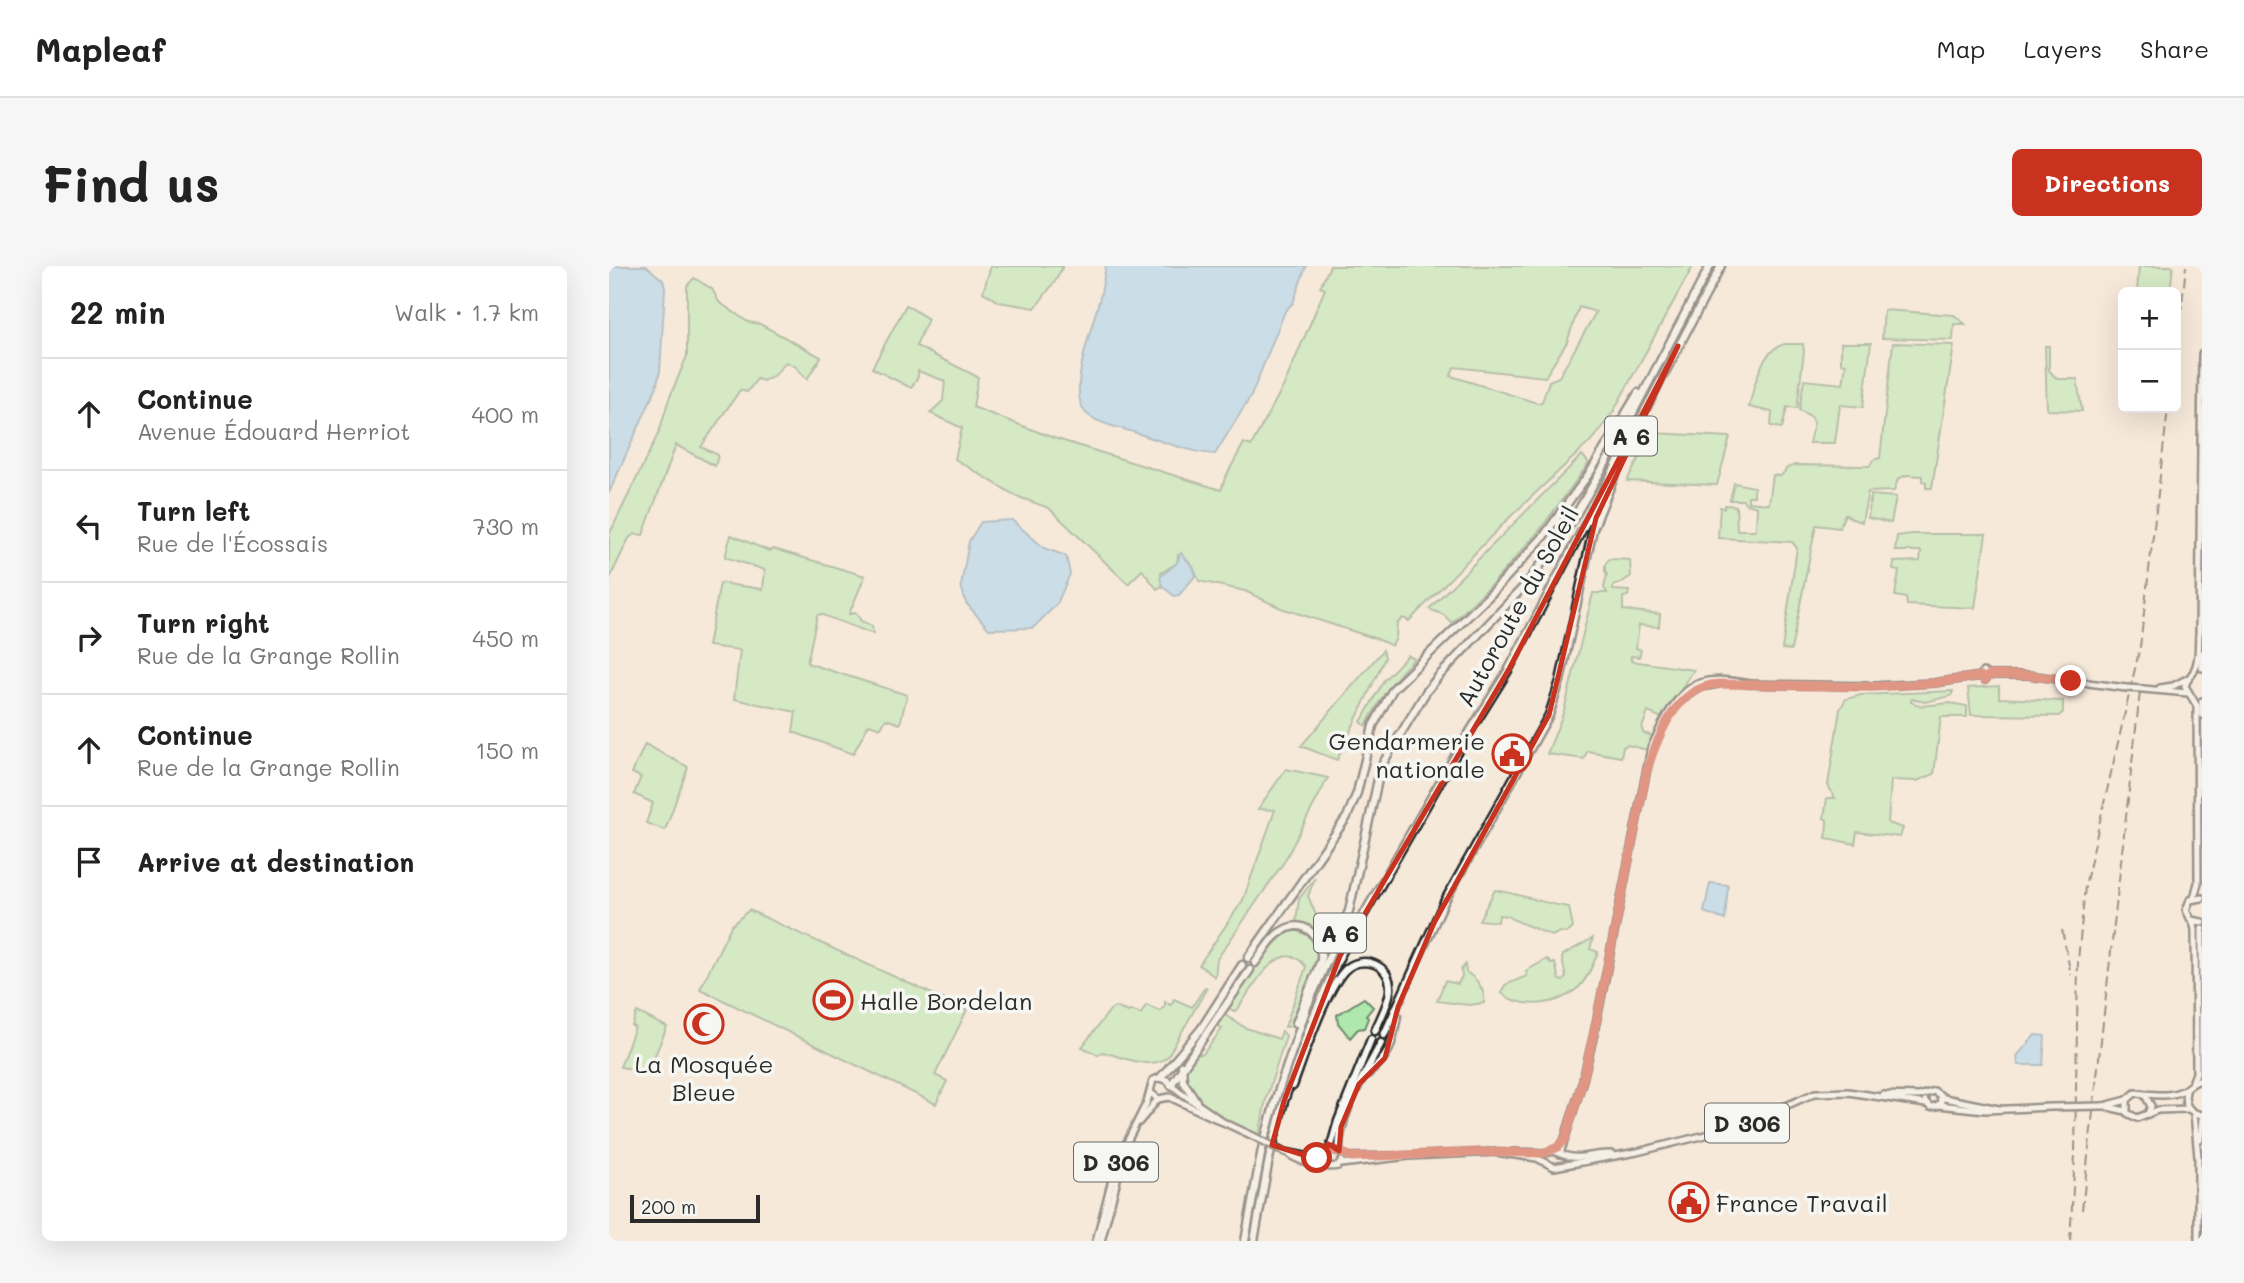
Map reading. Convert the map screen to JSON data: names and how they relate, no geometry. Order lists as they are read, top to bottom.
{
  "streets": {
    "highway": ["A 6", "Autoroute du Soleil"],
    "main road": ["D 306"]
  },
  "places": {
    "public building": ["Gendarmerie nationale", "France Travail"],
    "sports": ["Halle Bordelan"],
    "mosque": ["La Mosquée Bleue"]
  },
  "scale_bar": "200 m",
  "page": {
    "header": "Mapleaf",
    "nav": ["Map", "Layers", "Share"],
    "buttons": "Directions",
    "title": "Find us",
    "heading": ["22 min", "Walk · 1.7 km"],
    "map_buttons": ["+", "−"],
    "list": [
      ["Continue", "Avenue Édouard Herriot", "400 m"],
      ["Turn left", "Rue de l'Écossais", "730 m"],
      ["Turn right", "Rue de la Grange Rollin", "450 m"],
      ["Continue", "Rue de la Grange Rollin", "150 m"],
      "Arrive at destination"
    ],
    "scale": "200 m"
  }
}
